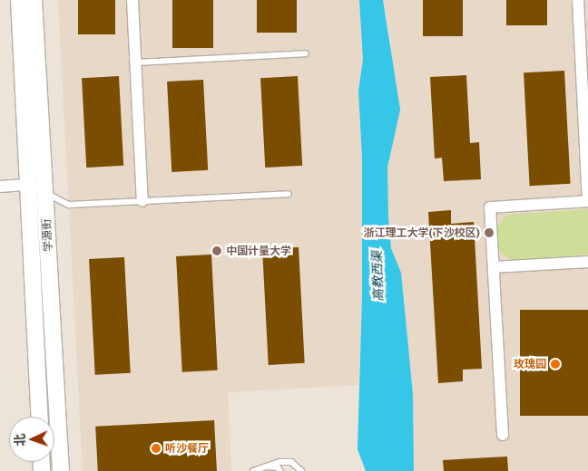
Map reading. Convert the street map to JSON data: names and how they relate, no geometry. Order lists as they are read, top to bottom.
{
  "streets": {
    "main road": ["学源街"]
  },
  "water": ["高教西渠"],
  "places": [
    "浙江理工大学(下沙校区)",
    "中国计量大学",
    "玫瑰园",
    "听沙餐厅"
  ],
  "north": "left"
}
